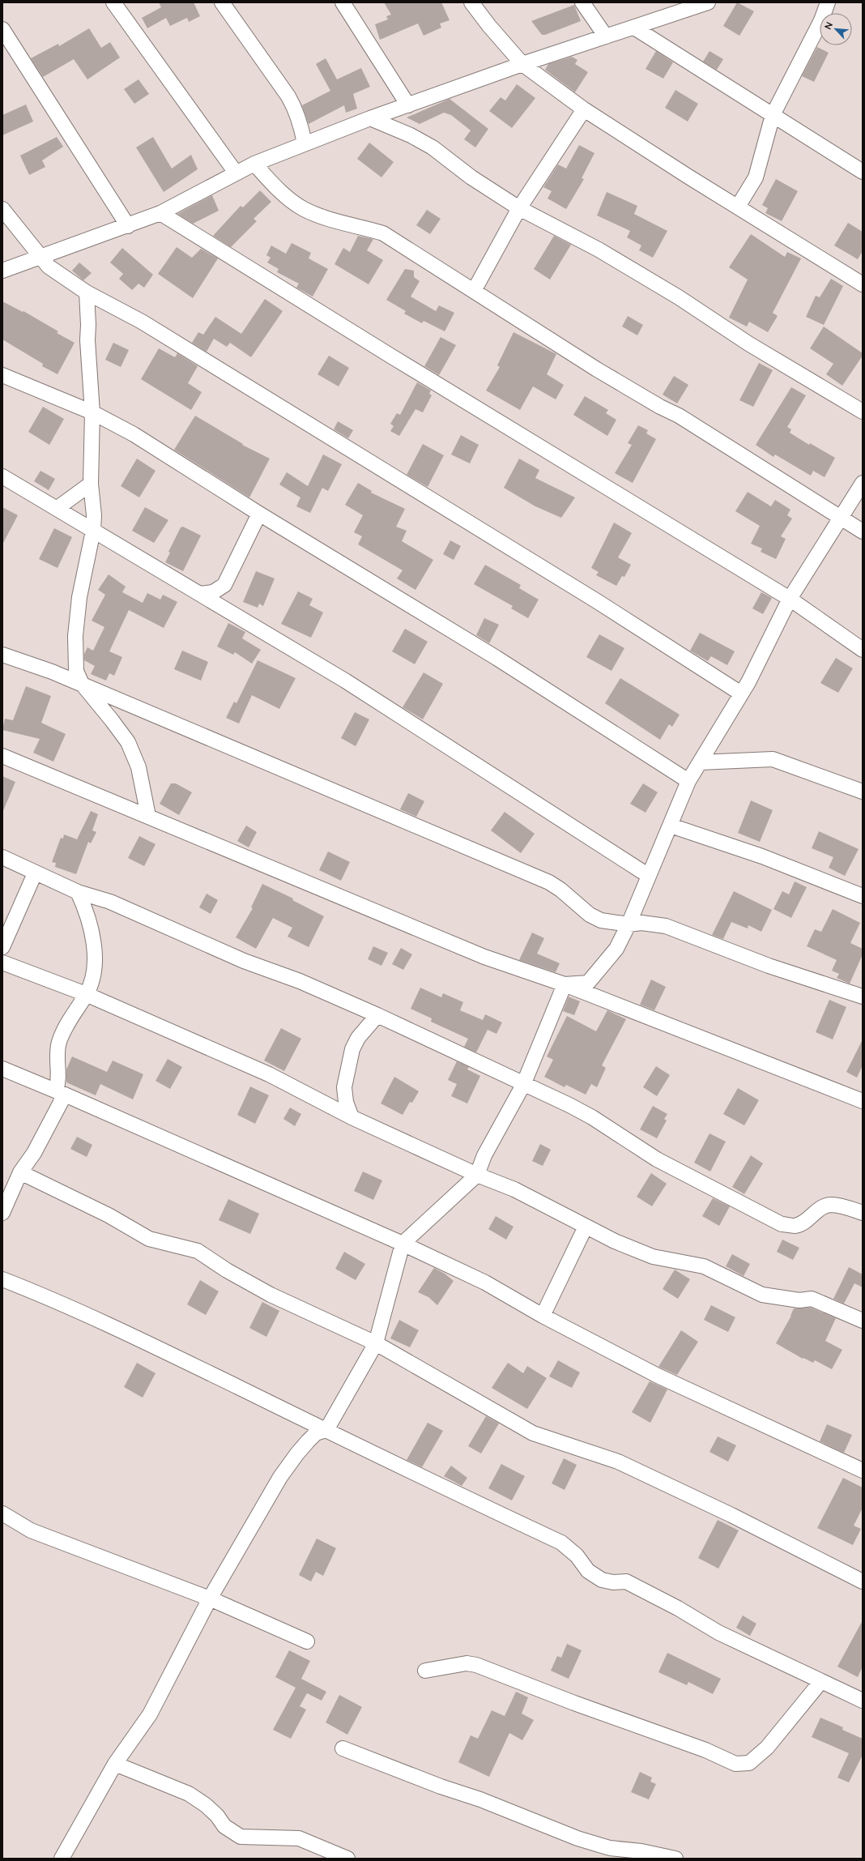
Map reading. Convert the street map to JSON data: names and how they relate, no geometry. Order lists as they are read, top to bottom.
{
  "north": "top left"
}
